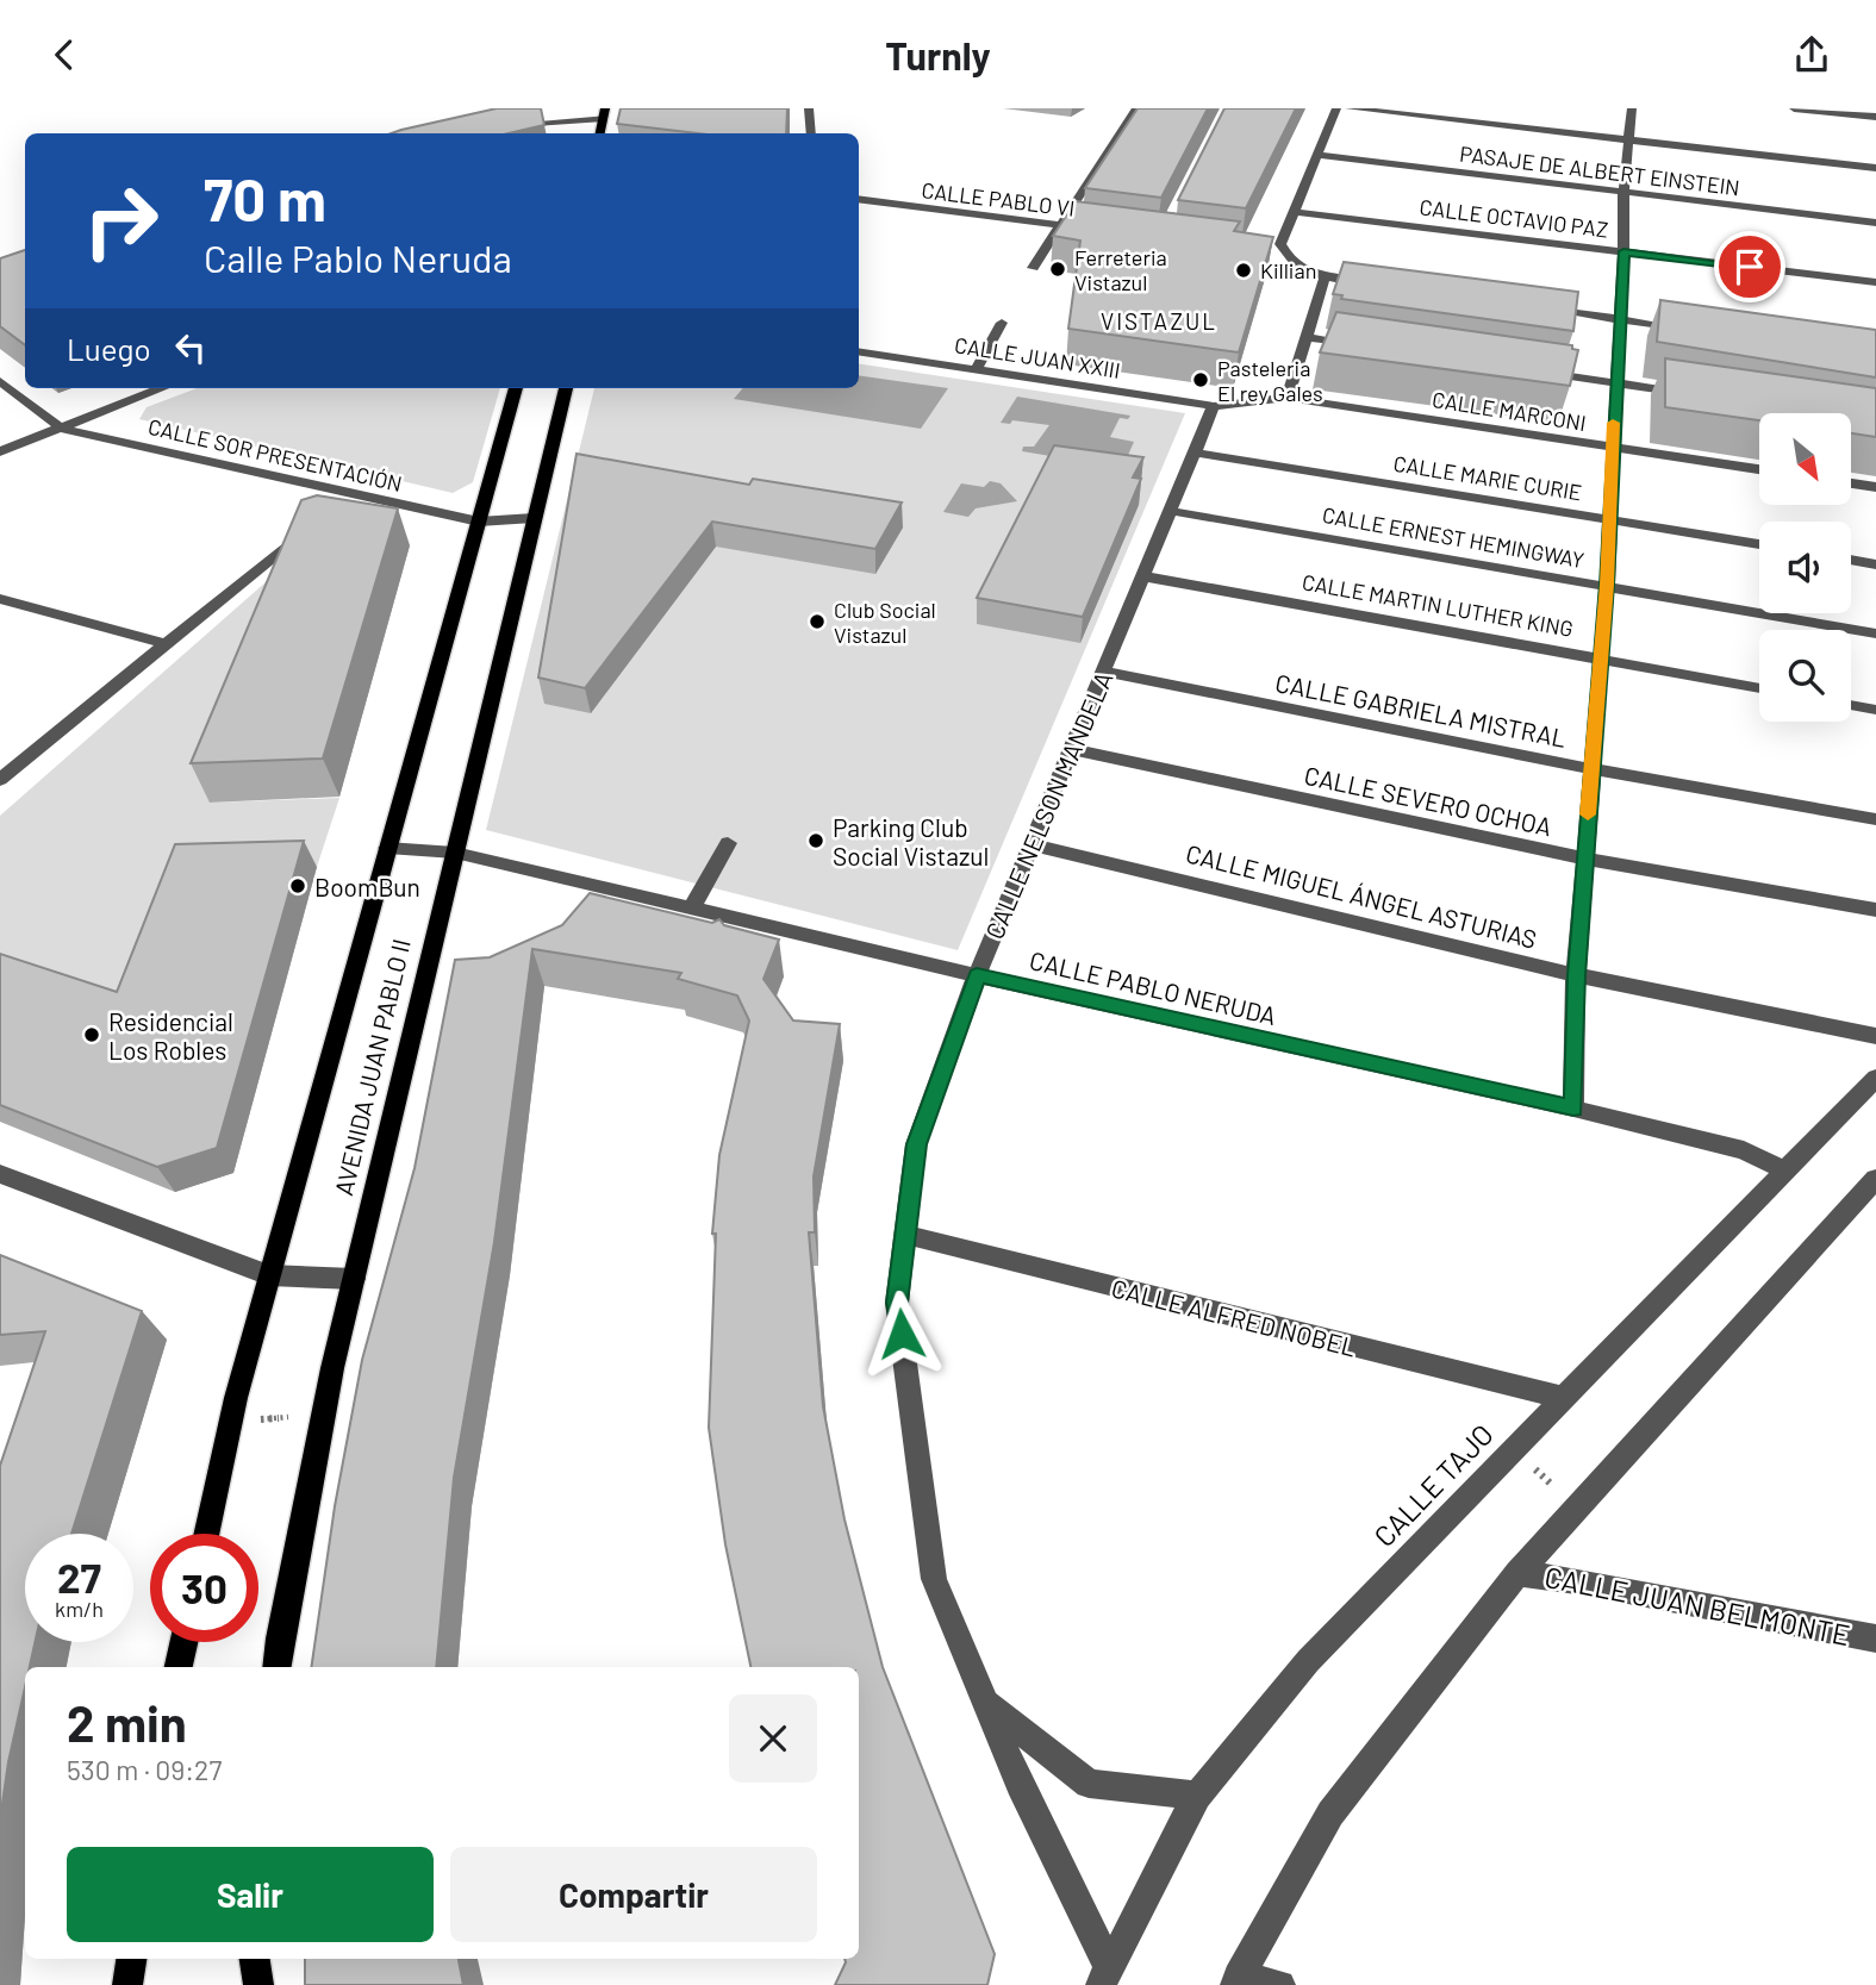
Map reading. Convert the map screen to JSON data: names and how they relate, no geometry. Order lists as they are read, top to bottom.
{
  "streets": {
    "main road": ["AVENIDA JUAN PABLO II"],
    "street": [
      "PASAJE DE ALBERT EINSTEIN",
      "CALLE PABLO VI",
      "CALLE OCTAVIO PAZ",
      "CALLE JUAN XXIII",
      "CALLE MARCONI",
      "CALLE SOR PRESENTACIÓN",
      "CALLE MARIE CURIE",
      "CALLE ERNEST HEMINGWAY",
      "CALLE MARTIN LUTHER KING",
      "CALLE GABRIELA MISTRAL",
      "CALLE SEVERO OCHOA",
      "CALLE NELSON MANDELA",
      "CALLE MIGUEL ÁNGEL ASTURIAS",
      "CALLE PABLO NERUDA",
      "CALLE ALFRED NOBEL",
      "CALLE TAJO",
      "CALLE JUAN BELMONTE"
    ]
  },
  "crossings": [
    ["CALLE JUAN XXIII", "CALLE NELSON MANDELA"],
    ["CALLE SOR PRESENTACIÓN", "AVENIDA JUAN PABLO II"],
    ["CALLE MARIE CURIE", "CALLE NELSON MANDELA"],
    ["CALLE ERNEST HEMINGWAY", "CALLE NELSON MANDELA"],
    ["CALLE MARTIN LUTHER KING", "CALLE NELSON MANDELA"],
    ["CALLE GABRIELA MISTRAL", "CALLE NELSON MANDELA"],
    ["CALLE SEVERO OCHOA", "CALLE NELSON MANDELA"],
    ["CALLE NELSON MANDELA", "CALLE MIGUEL ÁNGEL ASTURIAS"],
    ["CALLE NELSON MANDELA", "CALLE PABLO NERUDA"],
    ["CALLE NELSON MANDELA", "CALLE ALFRED NOBEL"],
    ["CALLE NELSON MANDELA", "CALLE TAJO"],
    ["CALLE PABLO NERUDA", "AVENIDA JUAN PABLO II"],
    ["CALLE PABLO NERUDA", "CALLE TAJO"],
    ["CALLE ALFRED NOBEL", "CALLE TAJO"]
  ],
  "districts": ["VISTAZUL"],
  "places": [
    "Ferreteria Vistazul",
    "Killian",
    "Pasteleria El rey Gales",
    "Club Social Vistazul",
    "Parking Club Social Vistazul",
    "BoomBun",
    "Residencial Los Robles"
  ],
  "north": "bottom right",
  "page": {
    "header": "Turnly",
    "turn": ["70 m", "Calle Pablo Neruda"],
    "then": "Luego",
    "speed": "27 km/h",
    "limit": "30",
    "heading": ["2 min", "530 m · 09:27"],
    "buttons": ["Salir", "Compartir"]
  }
}
